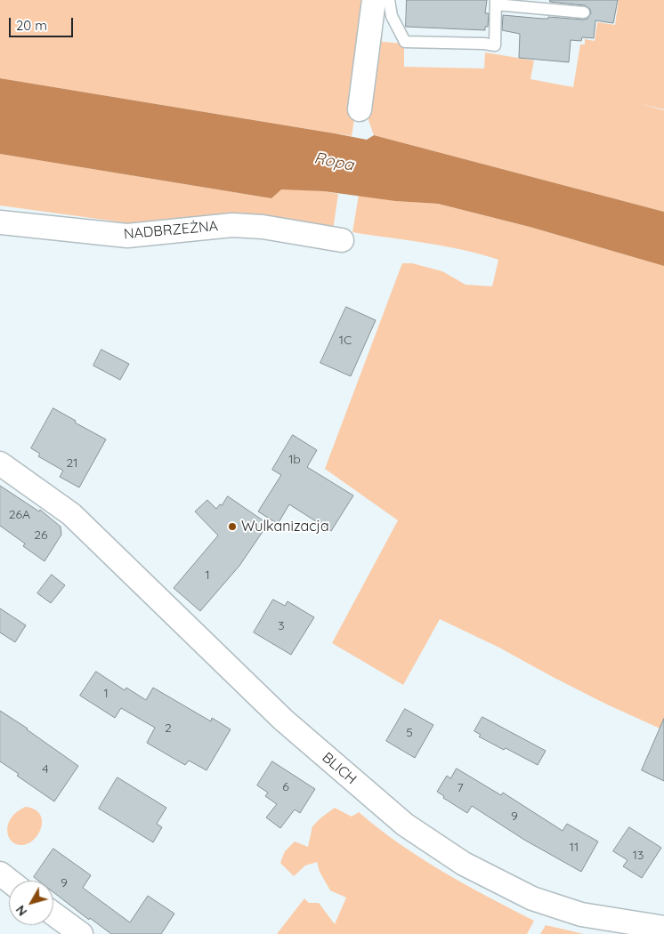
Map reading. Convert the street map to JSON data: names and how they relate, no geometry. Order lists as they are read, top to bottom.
{
  "streets": {
    "street": ["NADBRZEŻNA", "BLICH"]
  },
  "water": ["Ropa"],
  "places": ["Wulkanizacja"],
  "house_numbers": [
    "1C",
    "1b",
    "21",
    "26A",
    "26",
    "1",
    "3",
    "1",
    "2",
    "5",
    "4",
    "6",
    "7",
    "9",
    "11",
    "13",
    "9"
  ],
  "scale_bar": "20 m",
  "north": "bottom left"
}
